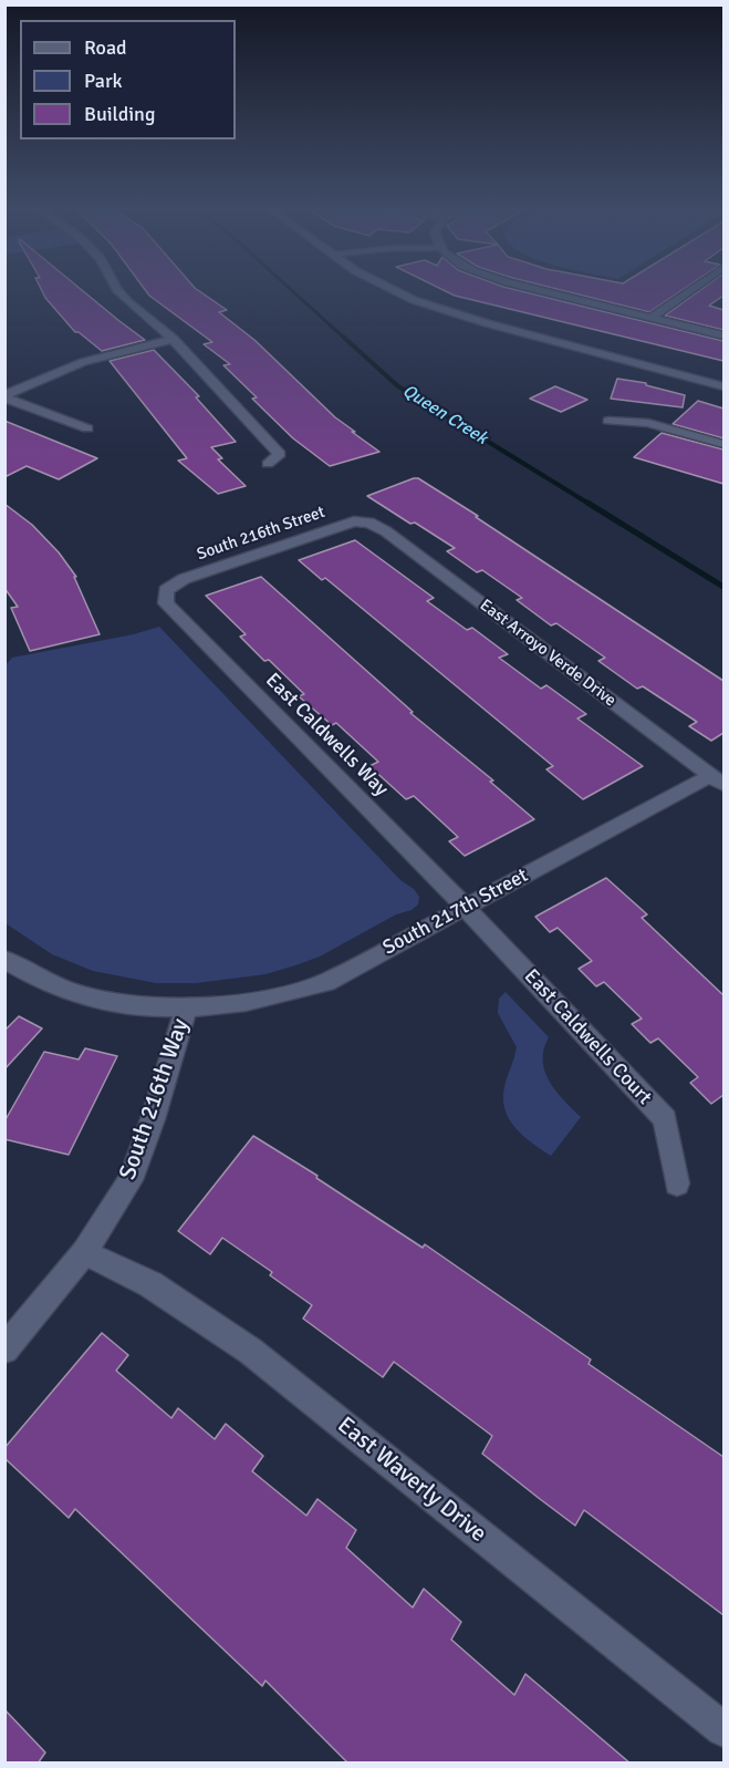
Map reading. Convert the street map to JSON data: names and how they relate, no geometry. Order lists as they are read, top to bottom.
{
  "streets": {
    "street": [
      "South 216th Street",
      "East Arroyo Verde Drive",
      "East Caldwells Way",
      "South 217th Street",
      "East Caldwells Court",
      "South 216th Way",
      "East Waverly Drive"
    ]
  },
  "crossings": [
    ["South 216th Street", "East Arroyo Verde Drive"],
    ["South 216th Street", "East Caldwells Way"],
    ["East Arroyo Verde Drive", "South 217th Street"],
    ["East Caldwells Way", "South 217th Street"],
    ["East Caldwells Way", "East Caldwells Court"],
    ["South 217th Street", "East Caldwells Court"],
    ["South 217th Street", "South 216th Way"],
    ["South 216th Way", "East Waverly Drive"]
  ],
  "water": ["Queen Creek"],
  "legend": ["Road", "Park", "Building"]
}
